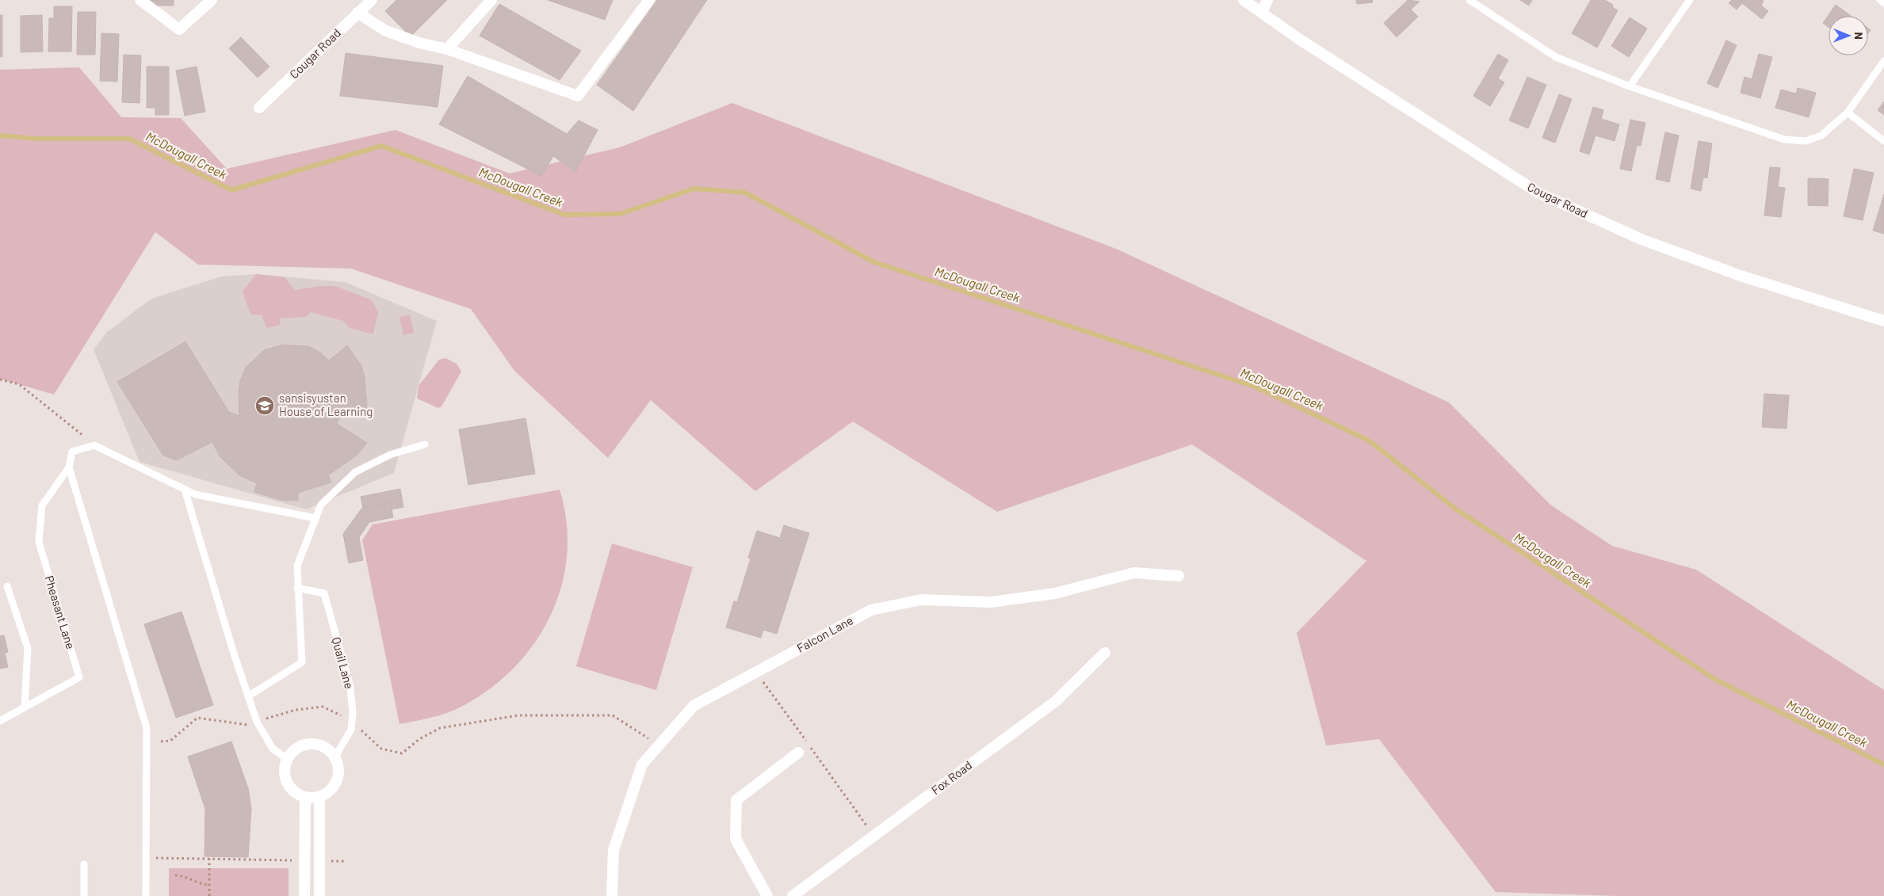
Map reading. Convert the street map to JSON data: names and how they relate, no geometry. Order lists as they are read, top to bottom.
{
  "streets": {
    "street": ["Cougar Road", "Falcon Lane", "Fox Road"],
    "lane": ["Pheasant Lane", "Quail Lane"]
  },
  "water": ["McDougall Creek"],
  "places": {
    "school or university": ["sənsisyustən House of Learning"]
  },
  "north": "right"
}
